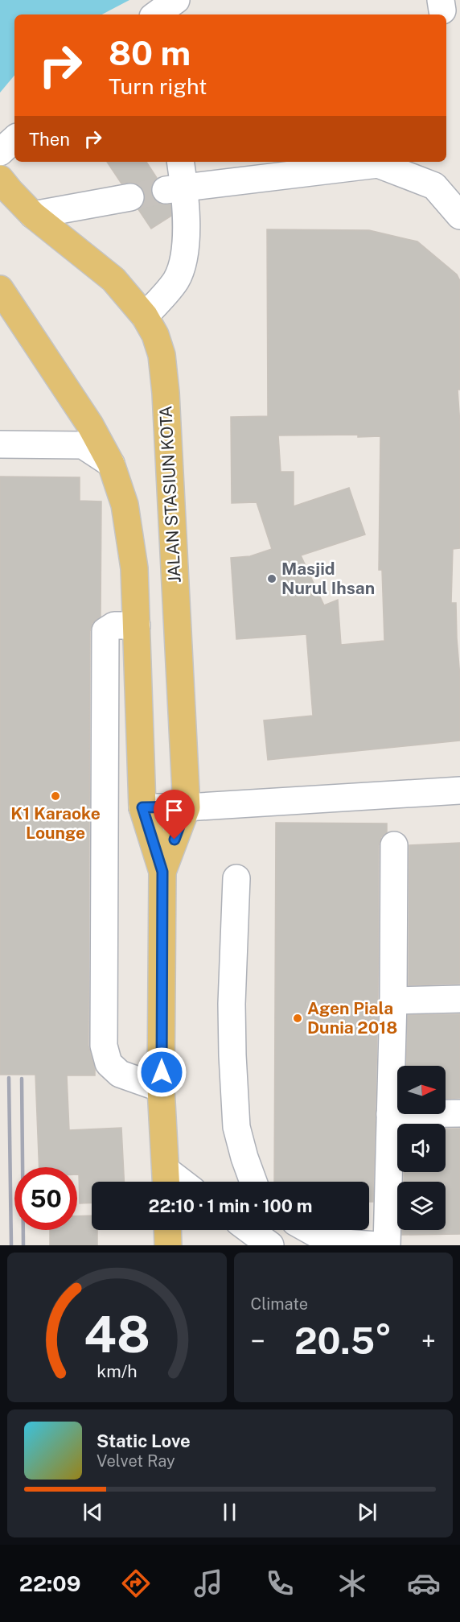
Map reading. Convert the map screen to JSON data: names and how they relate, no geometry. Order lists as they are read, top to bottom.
{
  "streets": {
    "main road": ["JALAN STASIUN KOTA"]
  },
  "places": ["Masjid Nurul Ihsan", "K1 Karaoke Lounge", "Agen Piala Dunia 2018"],
  "north": "right",
  "page": {
    "turn": ["80 m", "Turn right"],
    "then": "Then",
    "limit": "50",
    "trip": "22:10 · 1 min · 100 m",
    "tile": "Climate",
    "heat": ["−", "20.5°", "+"],
    "song": ["Static Love", "Velvet Ray"],
    "tabs": "22:09",
    "gauge": ["48", "km/h"]
  }
}
